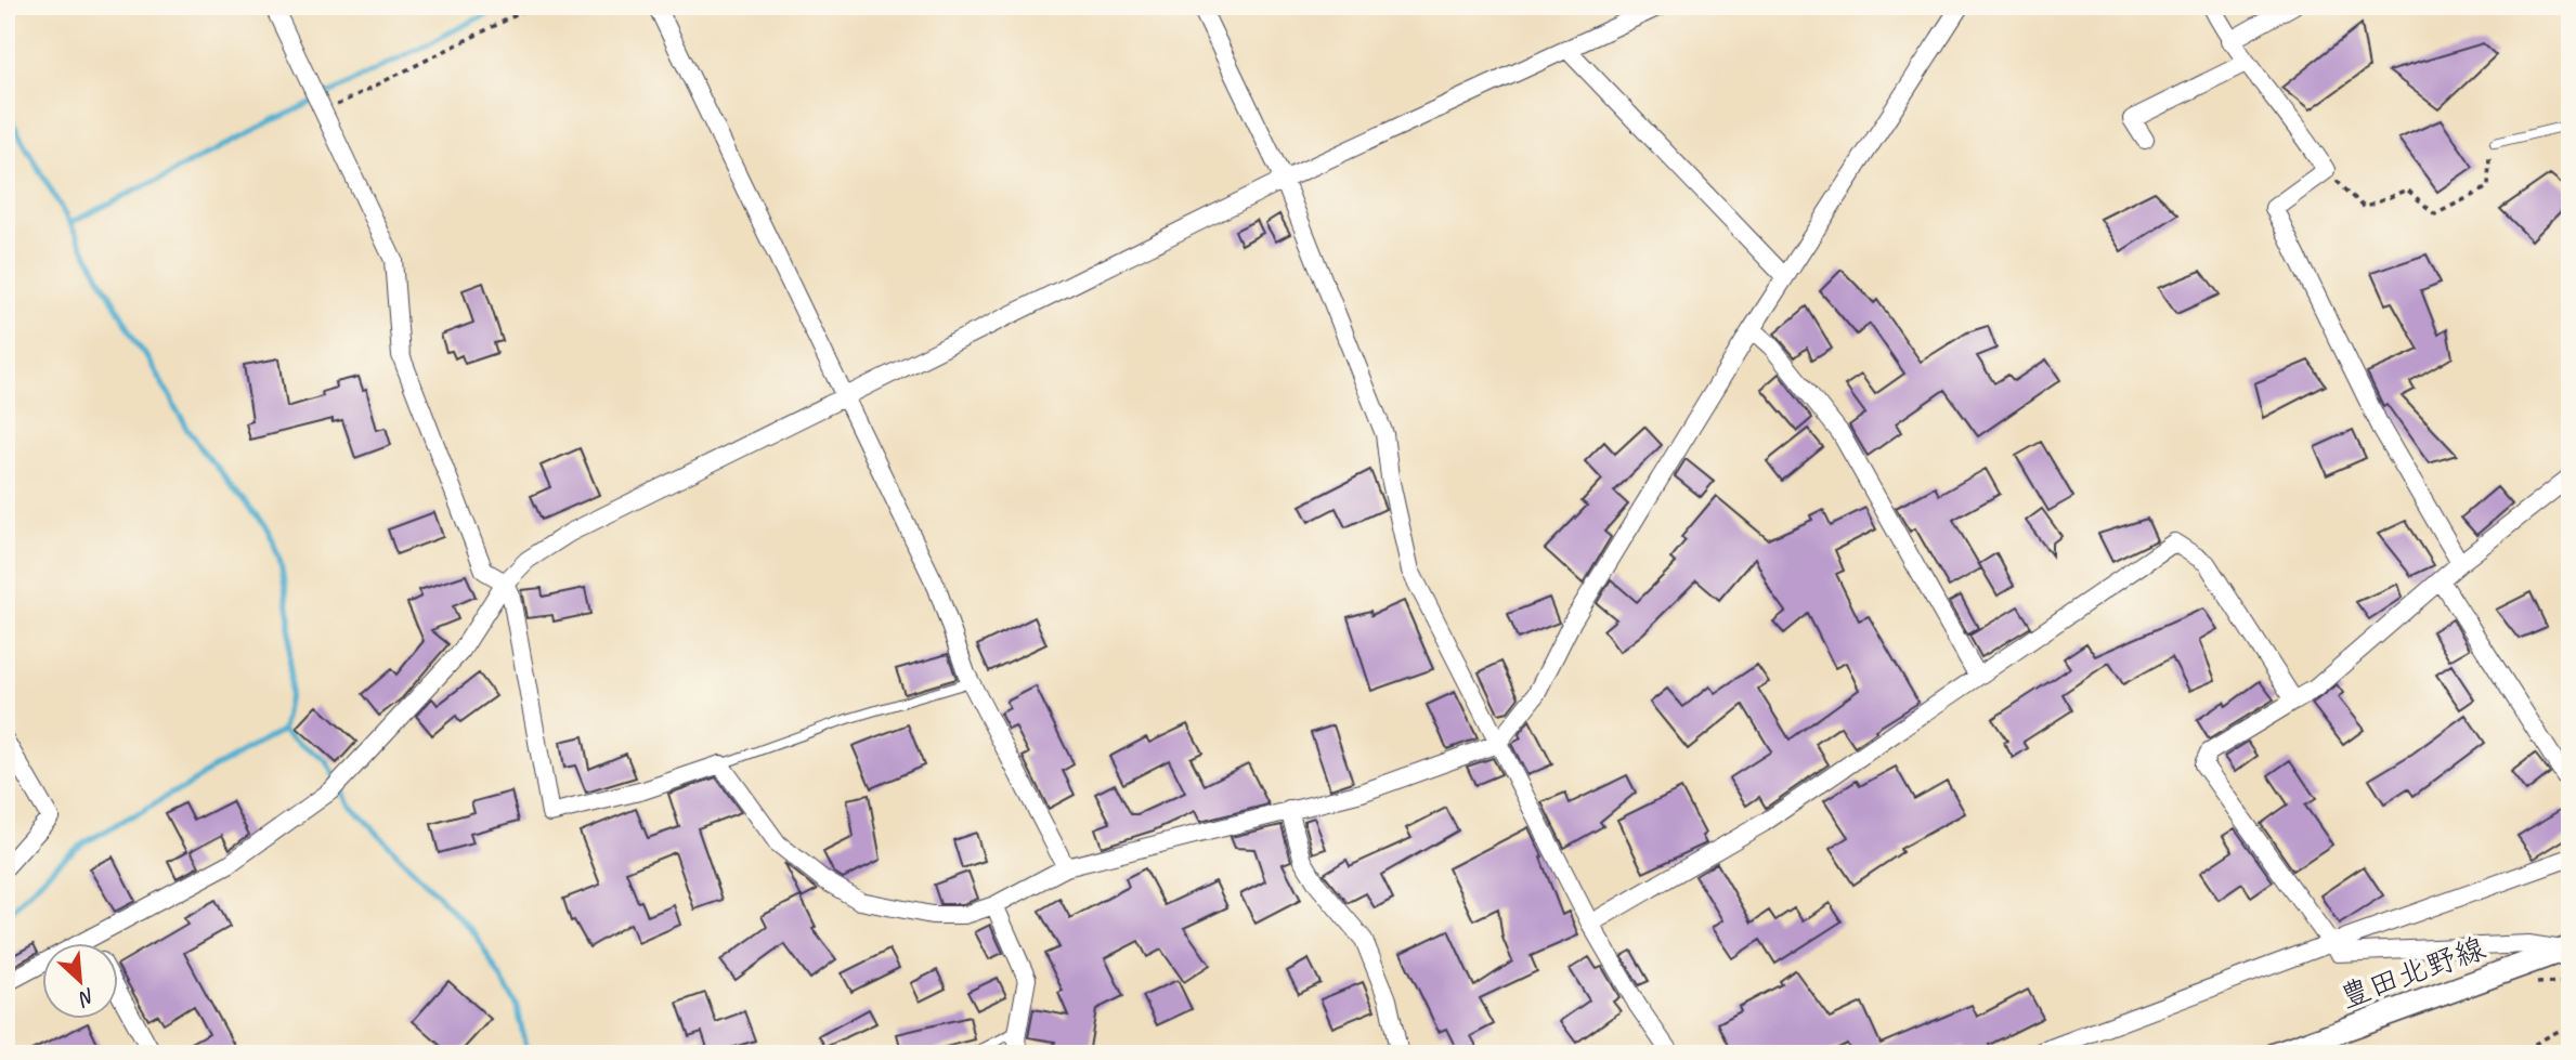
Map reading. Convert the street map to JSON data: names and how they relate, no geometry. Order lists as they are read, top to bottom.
{
  "streets": {
    "main road": ["豊田北野線"]
  },
  "north": "bottom right"
}
